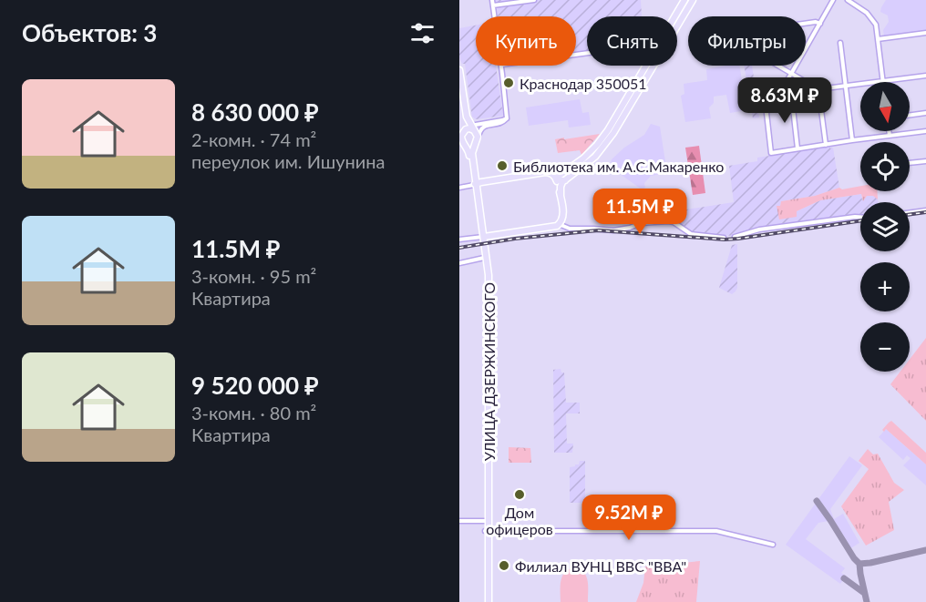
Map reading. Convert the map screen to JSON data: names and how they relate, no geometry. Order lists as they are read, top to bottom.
{
  "streets": {
    "main road": ["УЛИЦА ДЗЕРЖИНСКОГО"]
  },
  "places": [
    "Краснодар 350051",
    "Библиотека им. А.С.Макаренко",
    "Дом офицеров",
    "Филиал ВУНЦ ВВС \"ВВА\""
  ],
  "north": "bottom",
  "page": {
    "heading": "Объектов: 3",
    "chip": ["Купить", "Снять", "Фильтры"],
    "list": [
      {
        "name": "8 630 000 ₽",
        "note": "2-комн. · 74 m² · переулок им. Ишунина"
      },
      {
        "name": "11.5M ₽",
        "note": "3-комн. · 95 m² · Квартира"
      },
      {
        "name": "9 520 000 ₽",
        "note": "3-комн. · 80 m² · Квартира"
      }
    ],
    "price": ["8.63M ₽", "11.5M ₽", "9.52M ₽"],
    "map_buttons": ["+", "−"]
  }
}
